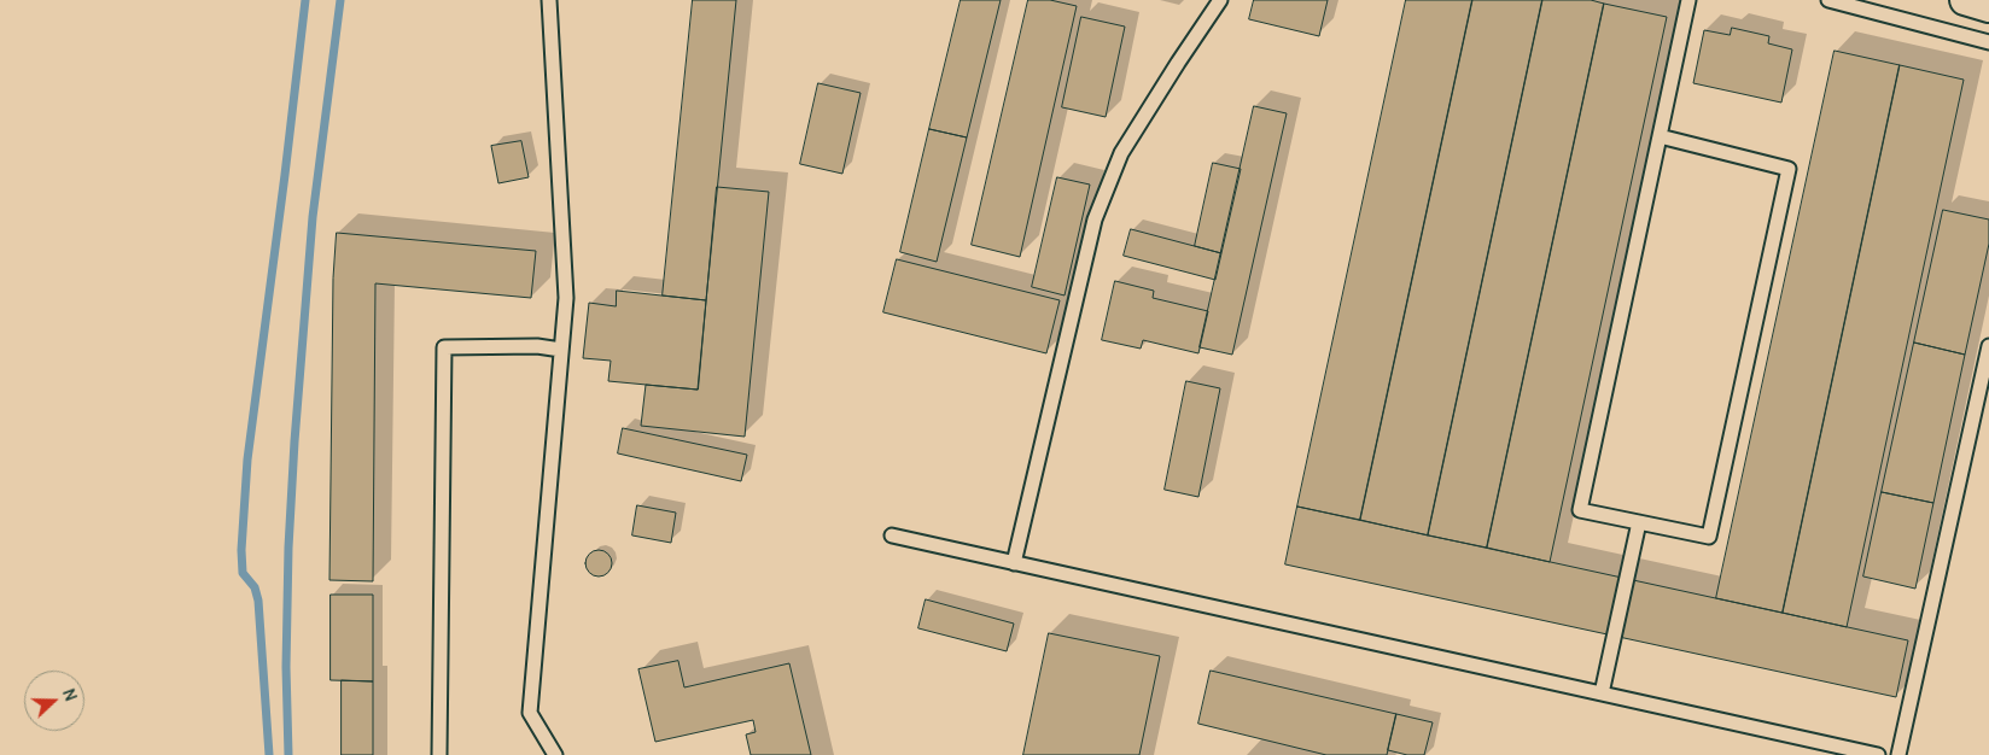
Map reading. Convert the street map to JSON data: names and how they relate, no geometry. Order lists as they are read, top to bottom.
{
  "north": "right"
}
